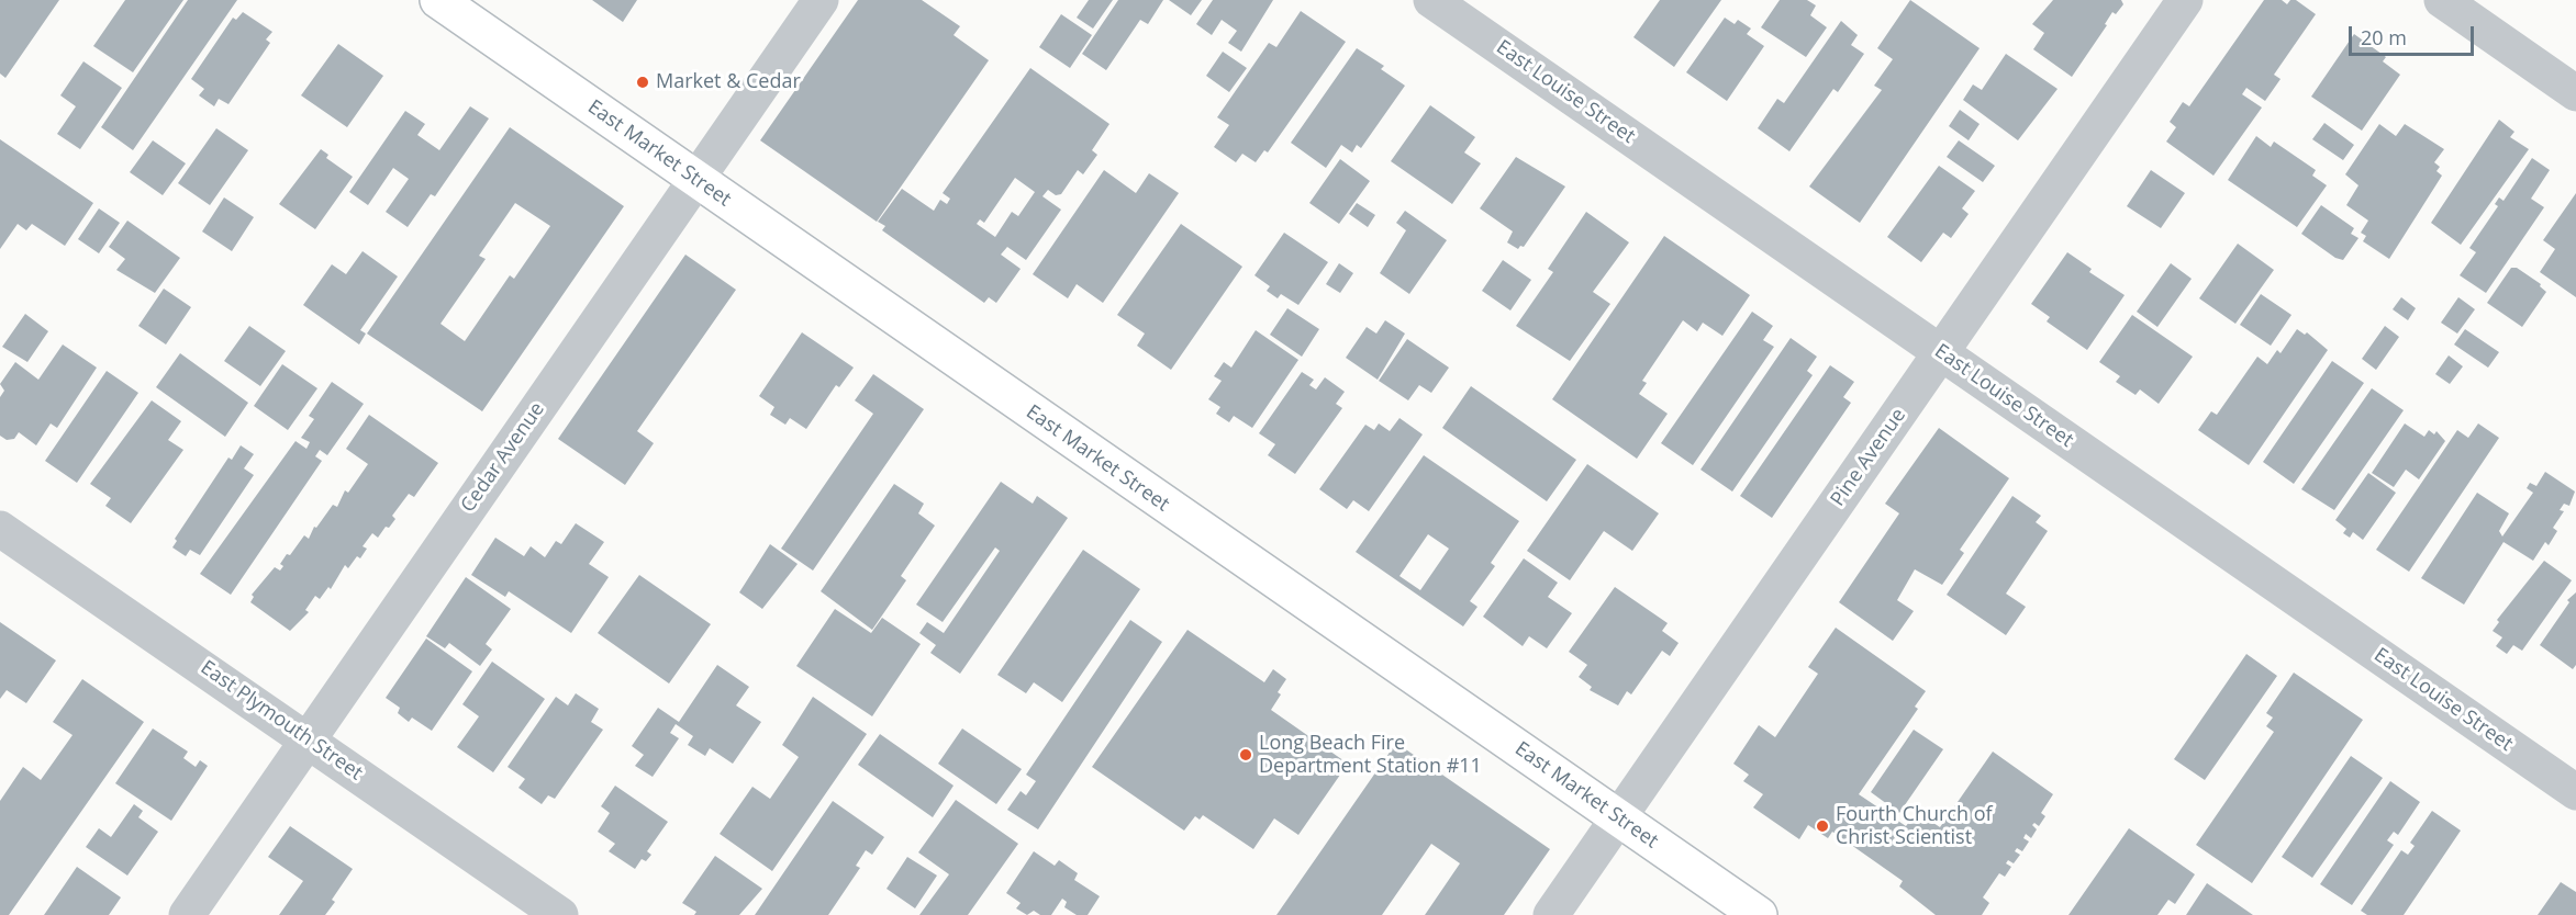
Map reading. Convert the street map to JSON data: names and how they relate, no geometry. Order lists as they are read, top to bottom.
{
  "streets": {
    "street": [
      "East Louise Street",
      "East Market Street",
      "Cedar Avenue",
      "Pine Avenue",
      "East Plymouth Street"
    ]
  },
  "crossings": [
    ["East Louise Street", "Pine Avenue"],
    ["East Market Street", "Cedar Avenue"],
    ["East Market Street", "Pine Avenue"],
    ["Cedar Avenue", "East Plymouth Street"]
  ],
  "places": ["Market & Cedar", "Long Beach Fire Department Station #11", "Fourth Church of Christ Scientist"],
  "scale_bar": "20 m"
}
